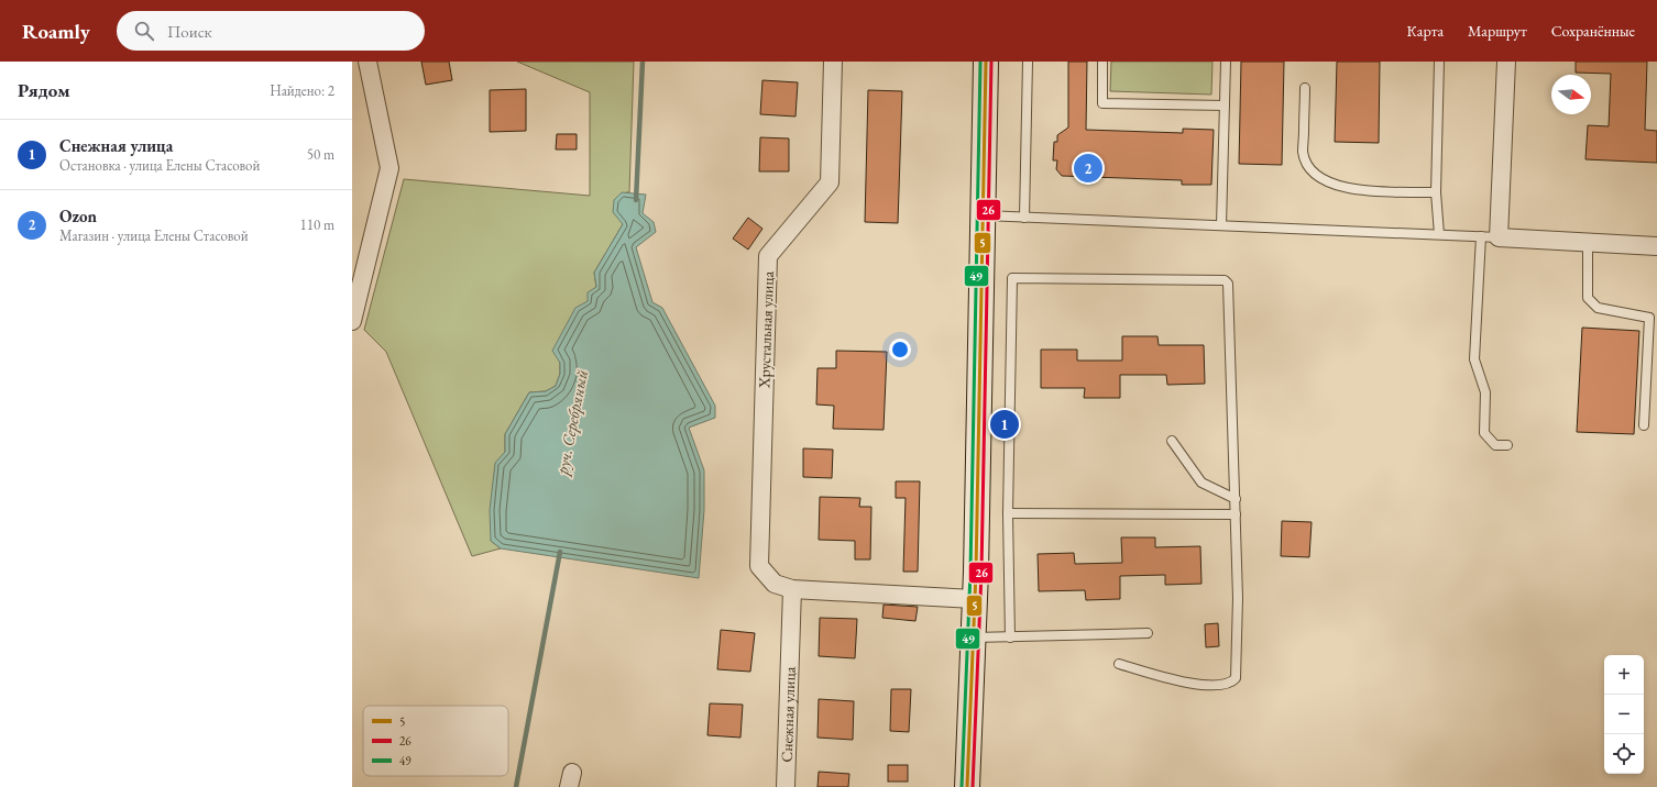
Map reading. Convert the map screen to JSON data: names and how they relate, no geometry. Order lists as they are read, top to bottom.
{
  "streets": {
    "street": ["Хрустальная улица", "Снежная улица"]
  },
  "crossings": [
    ["Хрустальная улица", "Снежная улица"]
  ],
  "water": ["руч. Серебряный"],
  "lines": ["transit line 5", "transit line 26", "transit line 49"],
  "legend": ["5", "26", "49"],
  "north": "right",
  "page": {
    "header": "Roamly",
    "search": "Поиск",
    "nav": ["Карта", "Маршрут", "Сохранённые"],
    "heading": ["Рядом", "Найдено: 2"],
    "list": [
      {
        "mark": "1",
        "name": "Снежная улица",
        "note": "Остановка · улица Елены Стасовой",
        "value": "50 m"
      },
      {
        "mark": "2",
        "name": "Ozon",
        "note": "Магазин · улица Елены Стасовой",
        "value": "110 m"
      }
    ],
    "pins": ["2", "1"],
    "map_buttons": ["+", "−"]
  }
}
